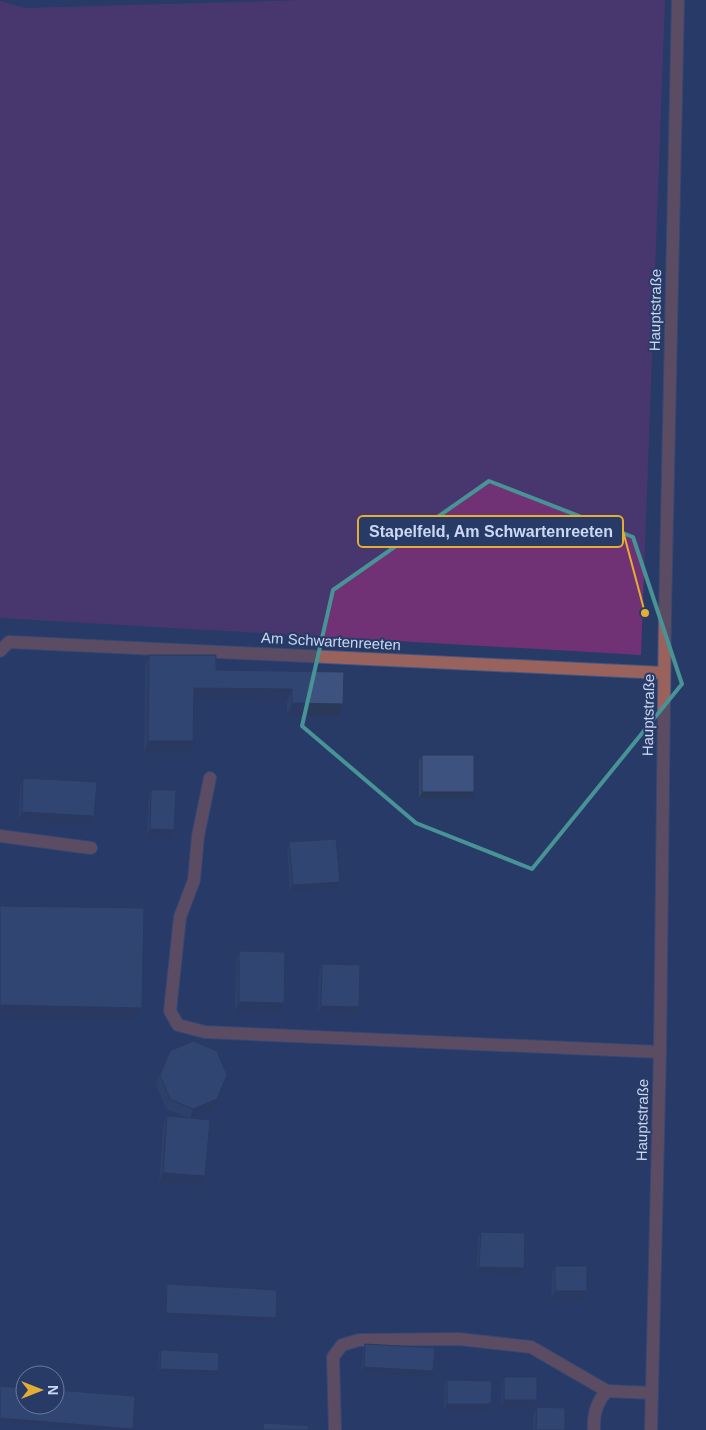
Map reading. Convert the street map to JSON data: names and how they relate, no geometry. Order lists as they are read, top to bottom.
{
  "streets": {
    "street": ["Hauptstraße", "Am Schwartenreeten"]
  },
  "crossings": [
    ["Hauptstraße", "Am Schwartenreeten"]
  ],
  "places": ["Stapelfeld, Am Schwartenreeten"],
  "north": "right"
}
